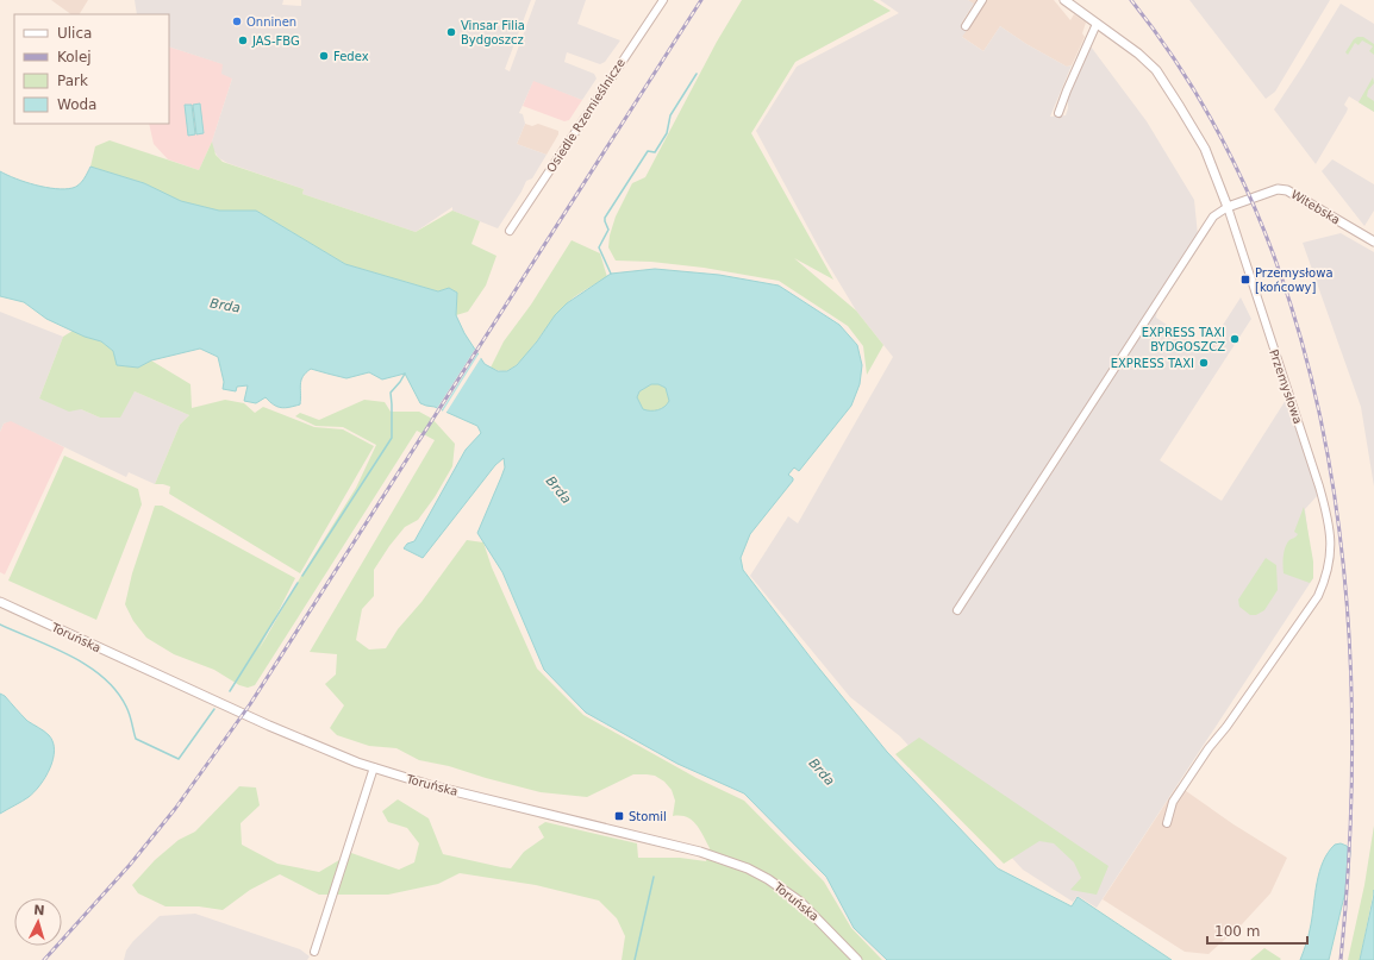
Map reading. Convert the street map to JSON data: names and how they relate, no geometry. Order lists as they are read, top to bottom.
{
  "streets": {
    "street": [
      "Osiedle Rzemieślnicze",
      "Witebska",
      "Przemysłowa",
      "Toruńska"
    ]
  },
  "crossings": [
    ["Witebska", "Przemysłowa"]
  ],
  "water": ["Brda"],
  "places": {
    "other": [
      "Onninen",
      "Vinsar Filia Bydgoszcz",
      "JAS-FBG",
      "Fedex",
      "EXPRESS TAXI BYDGOSZCZ",
      "EXPRESS TAXI"
    ],
    "transit": ["Przemysłowa [końcowy]", "Stomil"]
  },
  "legend": [
    "Ulica",
    "Kolej",
    "Park",
    "Woda"
  ],
  "scale_bar": "100 m",
  "north": "top"
}
